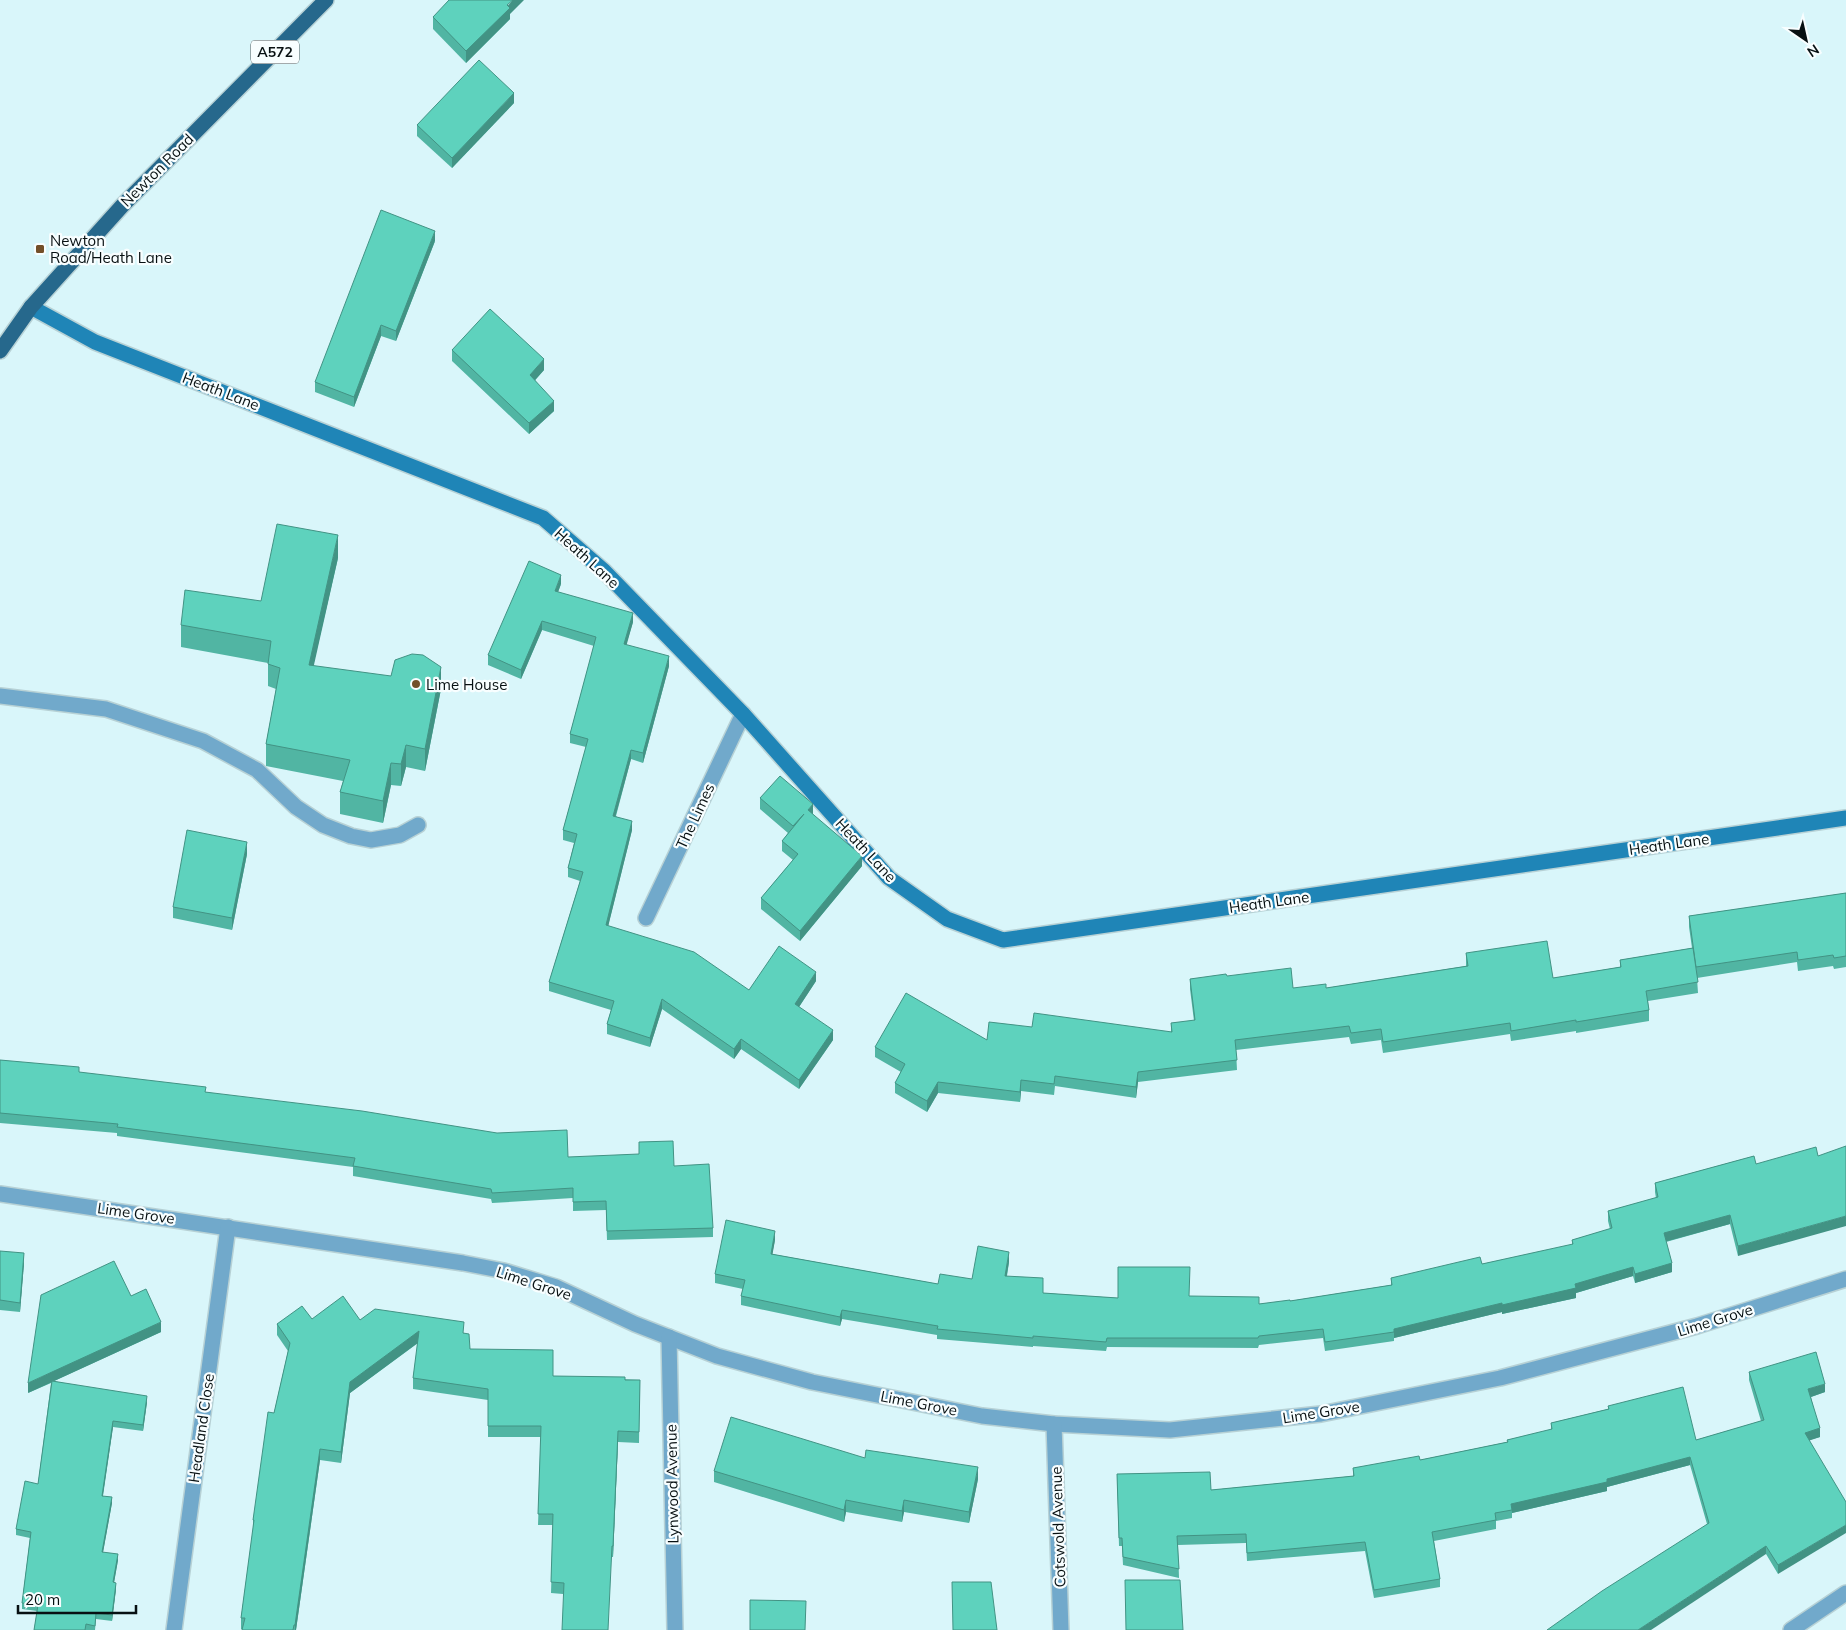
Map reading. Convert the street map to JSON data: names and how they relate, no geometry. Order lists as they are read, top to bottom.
{
  "streets": {
    "main road": ["A572", "Newton Road"],
    "street": [
      "Heath Lane",
      "The Limes",
      "Lime Grove",
      "Headland Close",
      "Lynwood Avenue",
      "Cotswold Avenue"
    ]
  },
  "crossings": [
    ["Newton Road", "Heath Lane"],
    ["Heath Lane", "The Limes"],
    ["Lime Grove", "Headland Close"],
    ["Lime Grove", "Lynwood Avenue"],
    ["Lime Grove", "Cotswold Avenue"]
  ],
  "places": {
    "transit": ["Newton Road/Heath Lane"],
    "other": ["Lime House"]
  },
  "scale_bar": "20 m",
  "north": "bottom right"
}
